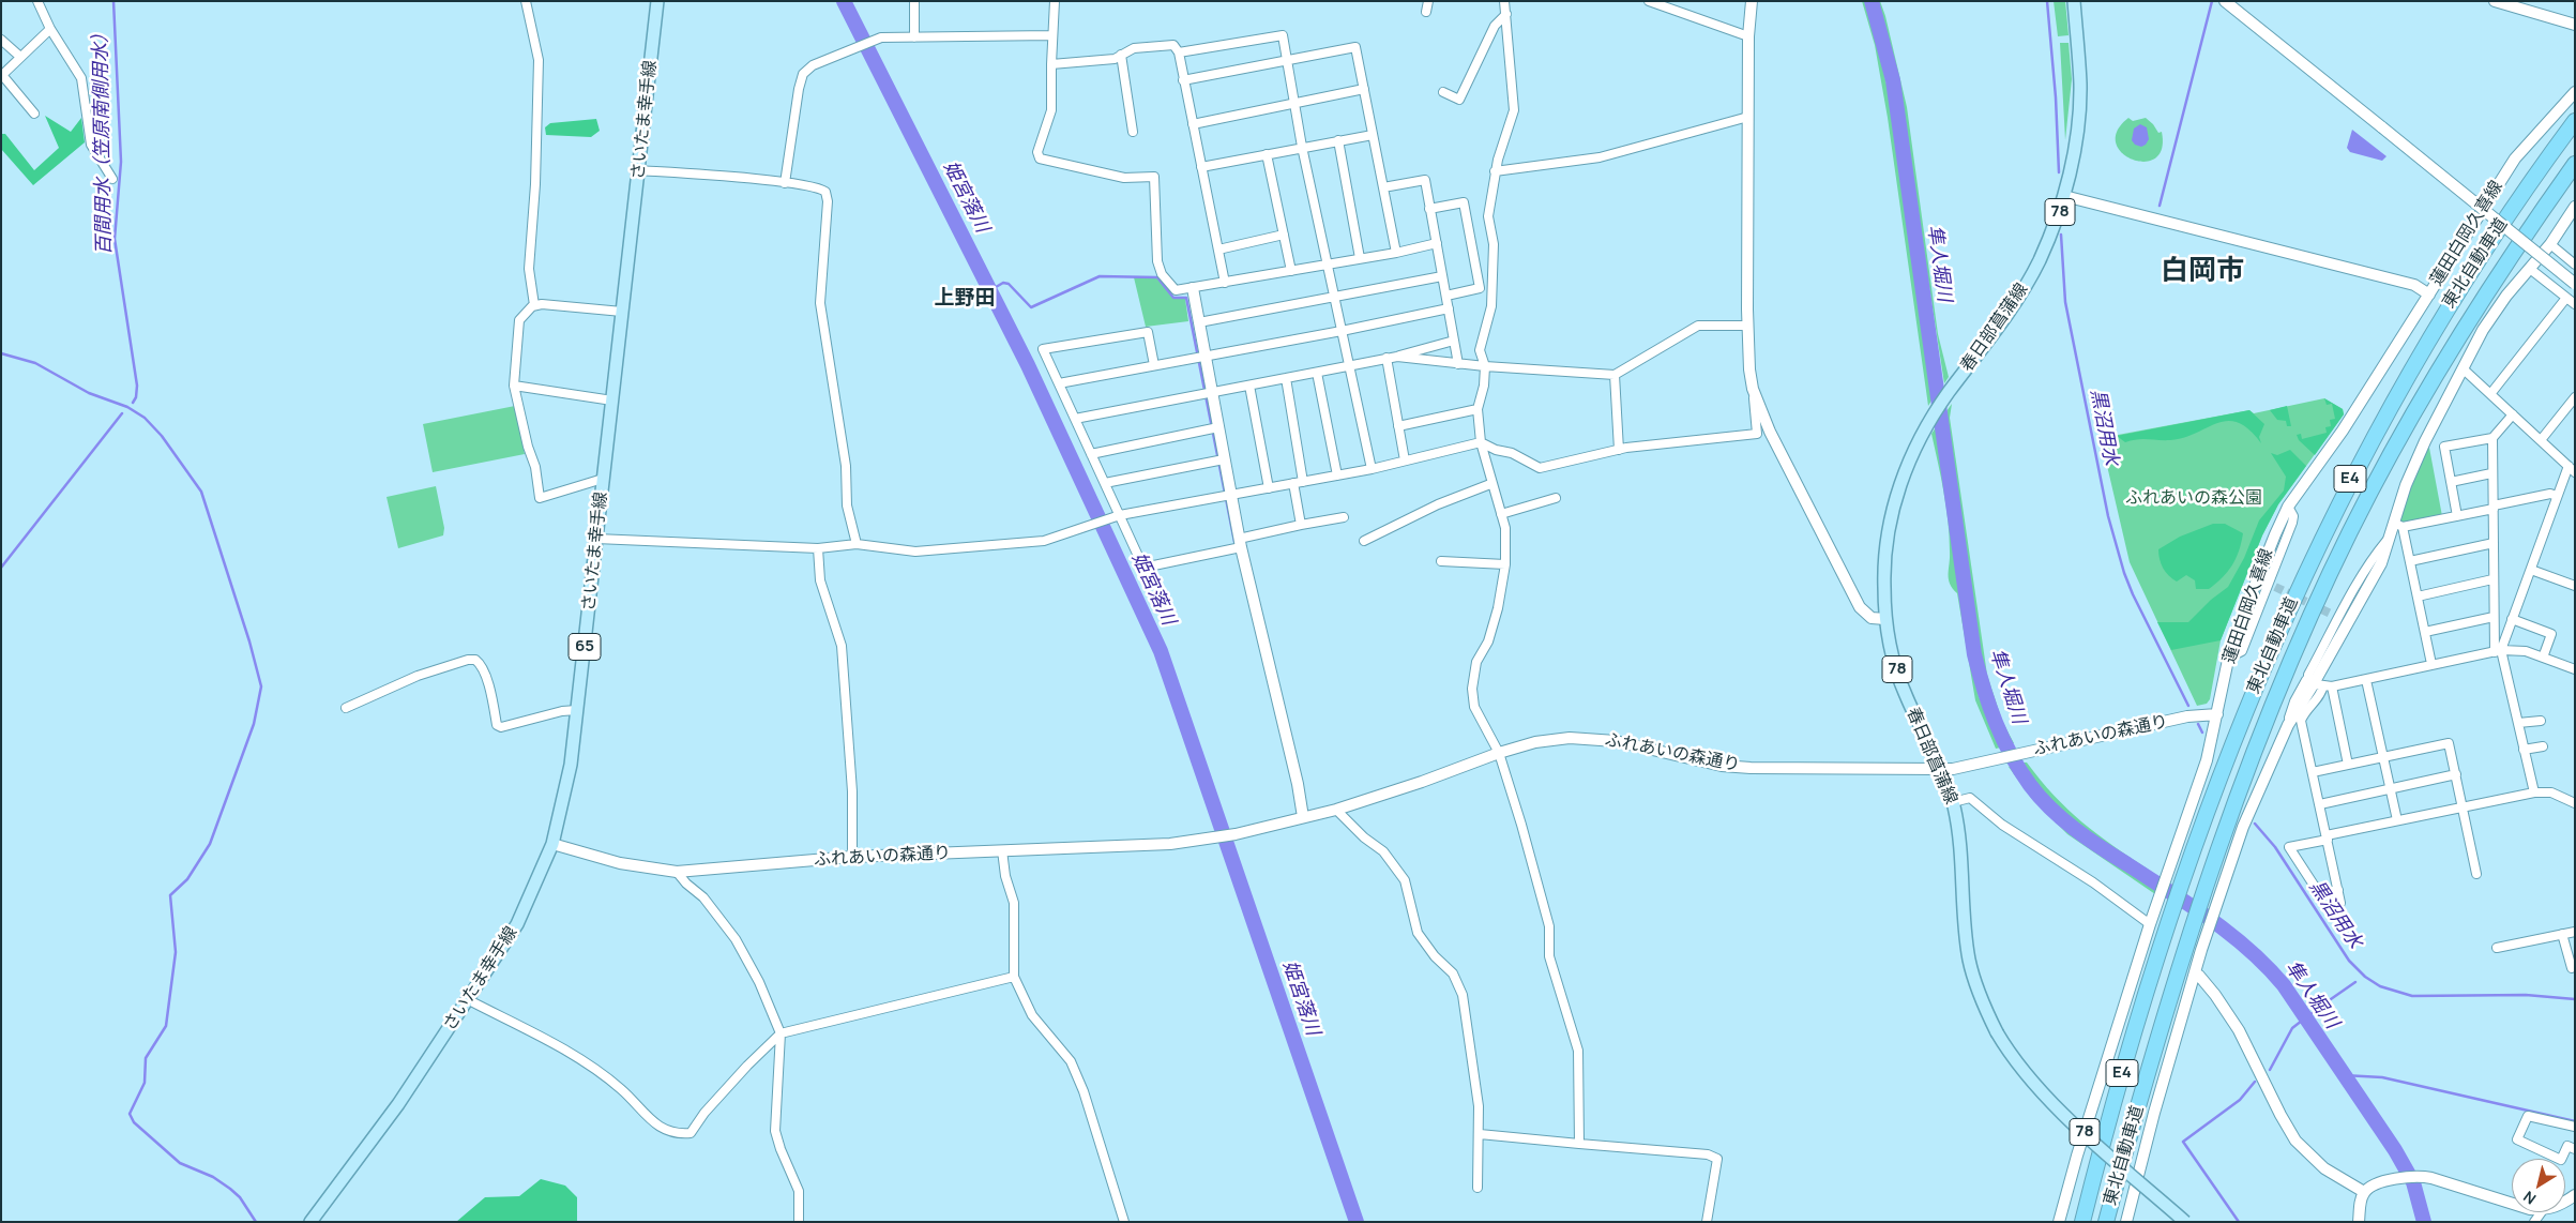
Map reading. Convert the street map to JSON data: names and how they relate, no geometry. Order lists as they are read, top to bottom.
{
  "streets": {
    "highway": ["東北自動車道", "E4"],
    "main road": [
      "さいたま幸手線",
      "78",
      "春日部菖蒲線",
      "65"
    ],
    "street": ["蓮田白岡久喜線", "ふれあいの森通り"]
  },
  "crossings": [
    ["さいたま幸手線", "ふれあいの森通り"],
    ["蓮田白岡久喜線", "ふれあいの森通り"],
    ["春日部菖蒲線", "ふれあいの森通り"]
  ],
  "districts": ["白岡市", "上野田"],
  "water": [
    "百間用水（笠原南側用水）",
    "姫宮落川",
    "隼人堀川",
    "黒沼用水"
  ],
  "parks": ["ふれあいの森公園"],
  "north": "bottom left"
}
